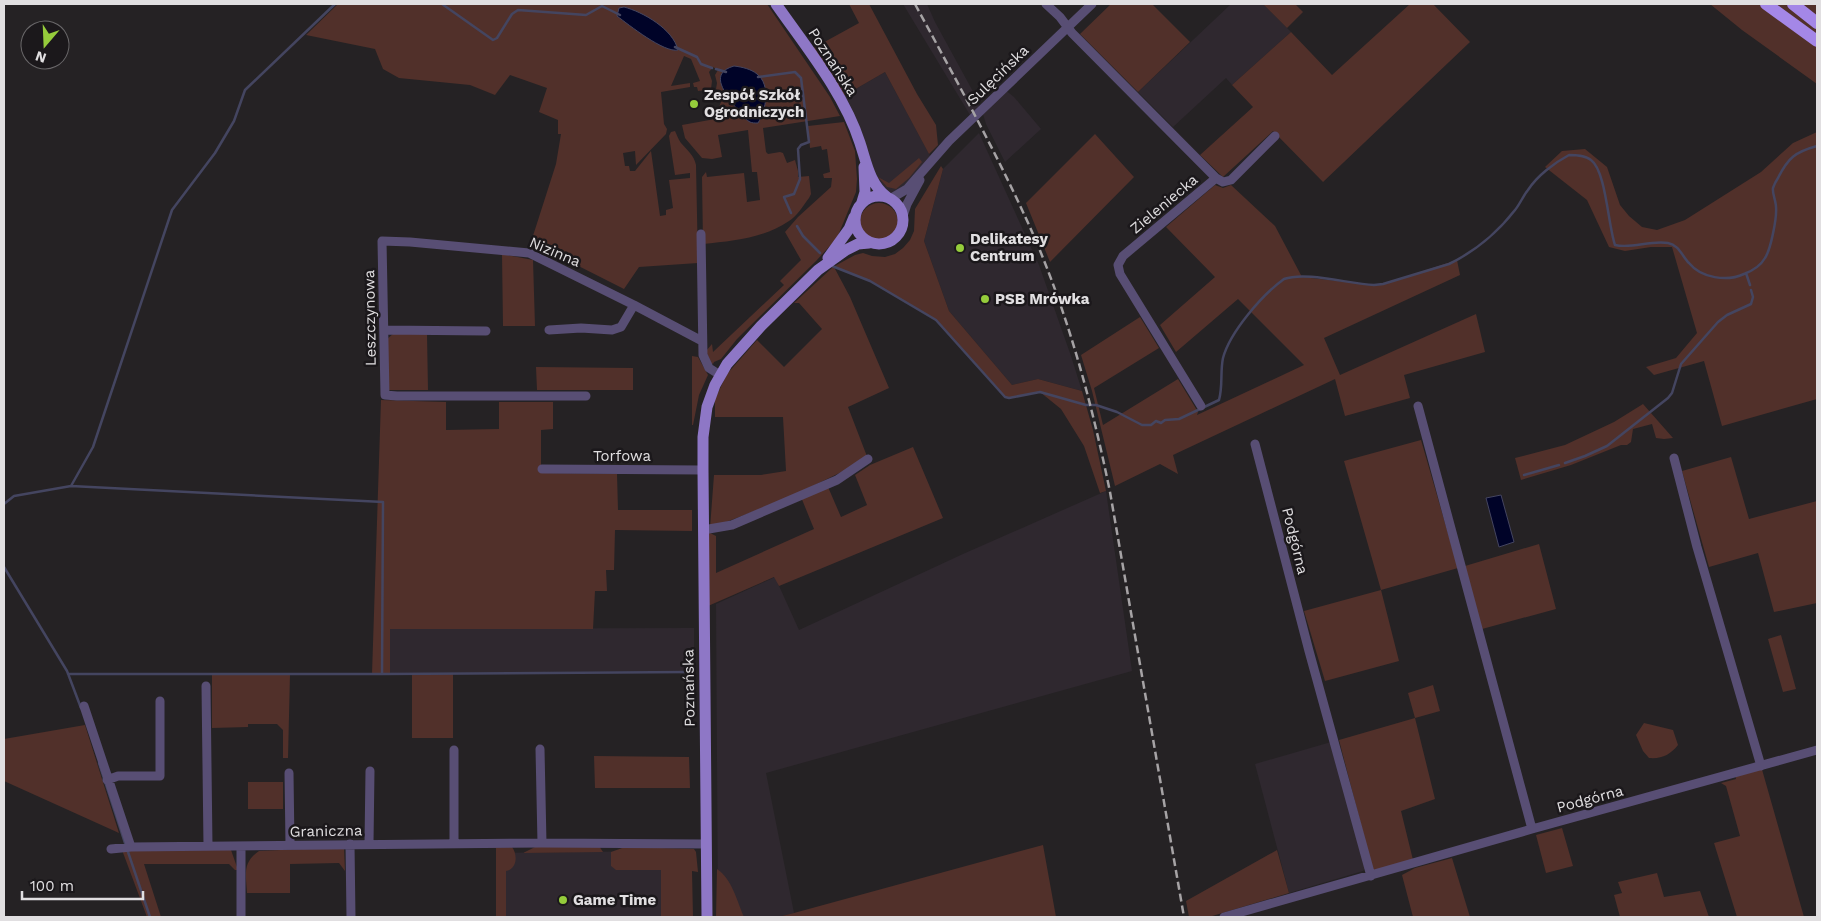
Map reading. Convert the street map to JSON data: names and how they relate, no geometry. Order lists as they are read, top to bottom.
{
  "streets": {
    "main road": ["Poznańska"],
    "street": [
      "Sulęcińska",
      "Zieleniecka",
      "Nizinna",
      "Leszczynowa",
      "Torfowa",
      "Podgórna",
      "Graniczna"
    ]
  },
  "crossings": [
    ["Poznańska", "Sulęcińska"],
    ["Poznańska", "Torfowa"],
    ["Poznańska", "Graniczna"],
    ["Sulęcińska", "Zieleniecka"],
    ["Nizinna", "Leszczynowa"]
  ],
  "places": [
    "Zespół Szkół Ogrodniczych",
    "Delikatesy Centrum",
    "PSB Mrówka",
    "Game Time"
  ],
  "scale_bar": "100 m",
  "north": "bottom"
}
